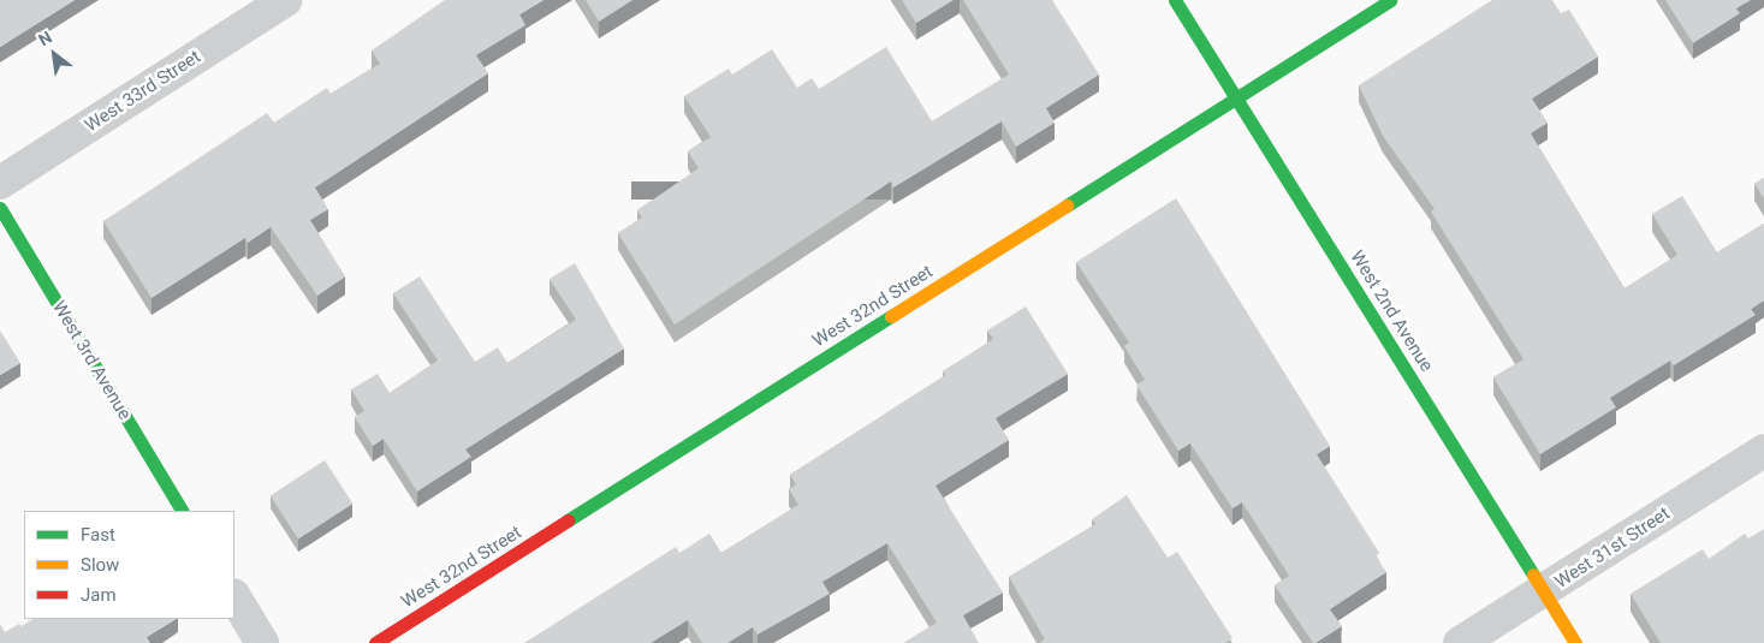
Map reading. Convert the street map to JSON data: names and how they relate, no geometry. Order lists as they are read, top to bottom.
{
  "streets": {
    "street": [
      "West 33rd Street",
      "West 32nd Street",
      "West 2nd Avenue",
      "West 3rd Avenue",
      "West 31st Street"
    ]
  },
  "crossings": [
    ["West 32nd Street", "West 2nd Avenue"],
    ["West 2nd Avenue", "West 31st Street"]
  ],
  "legend": ["Fast", "Slow", "Jam"],
  "north": "top left"
}
